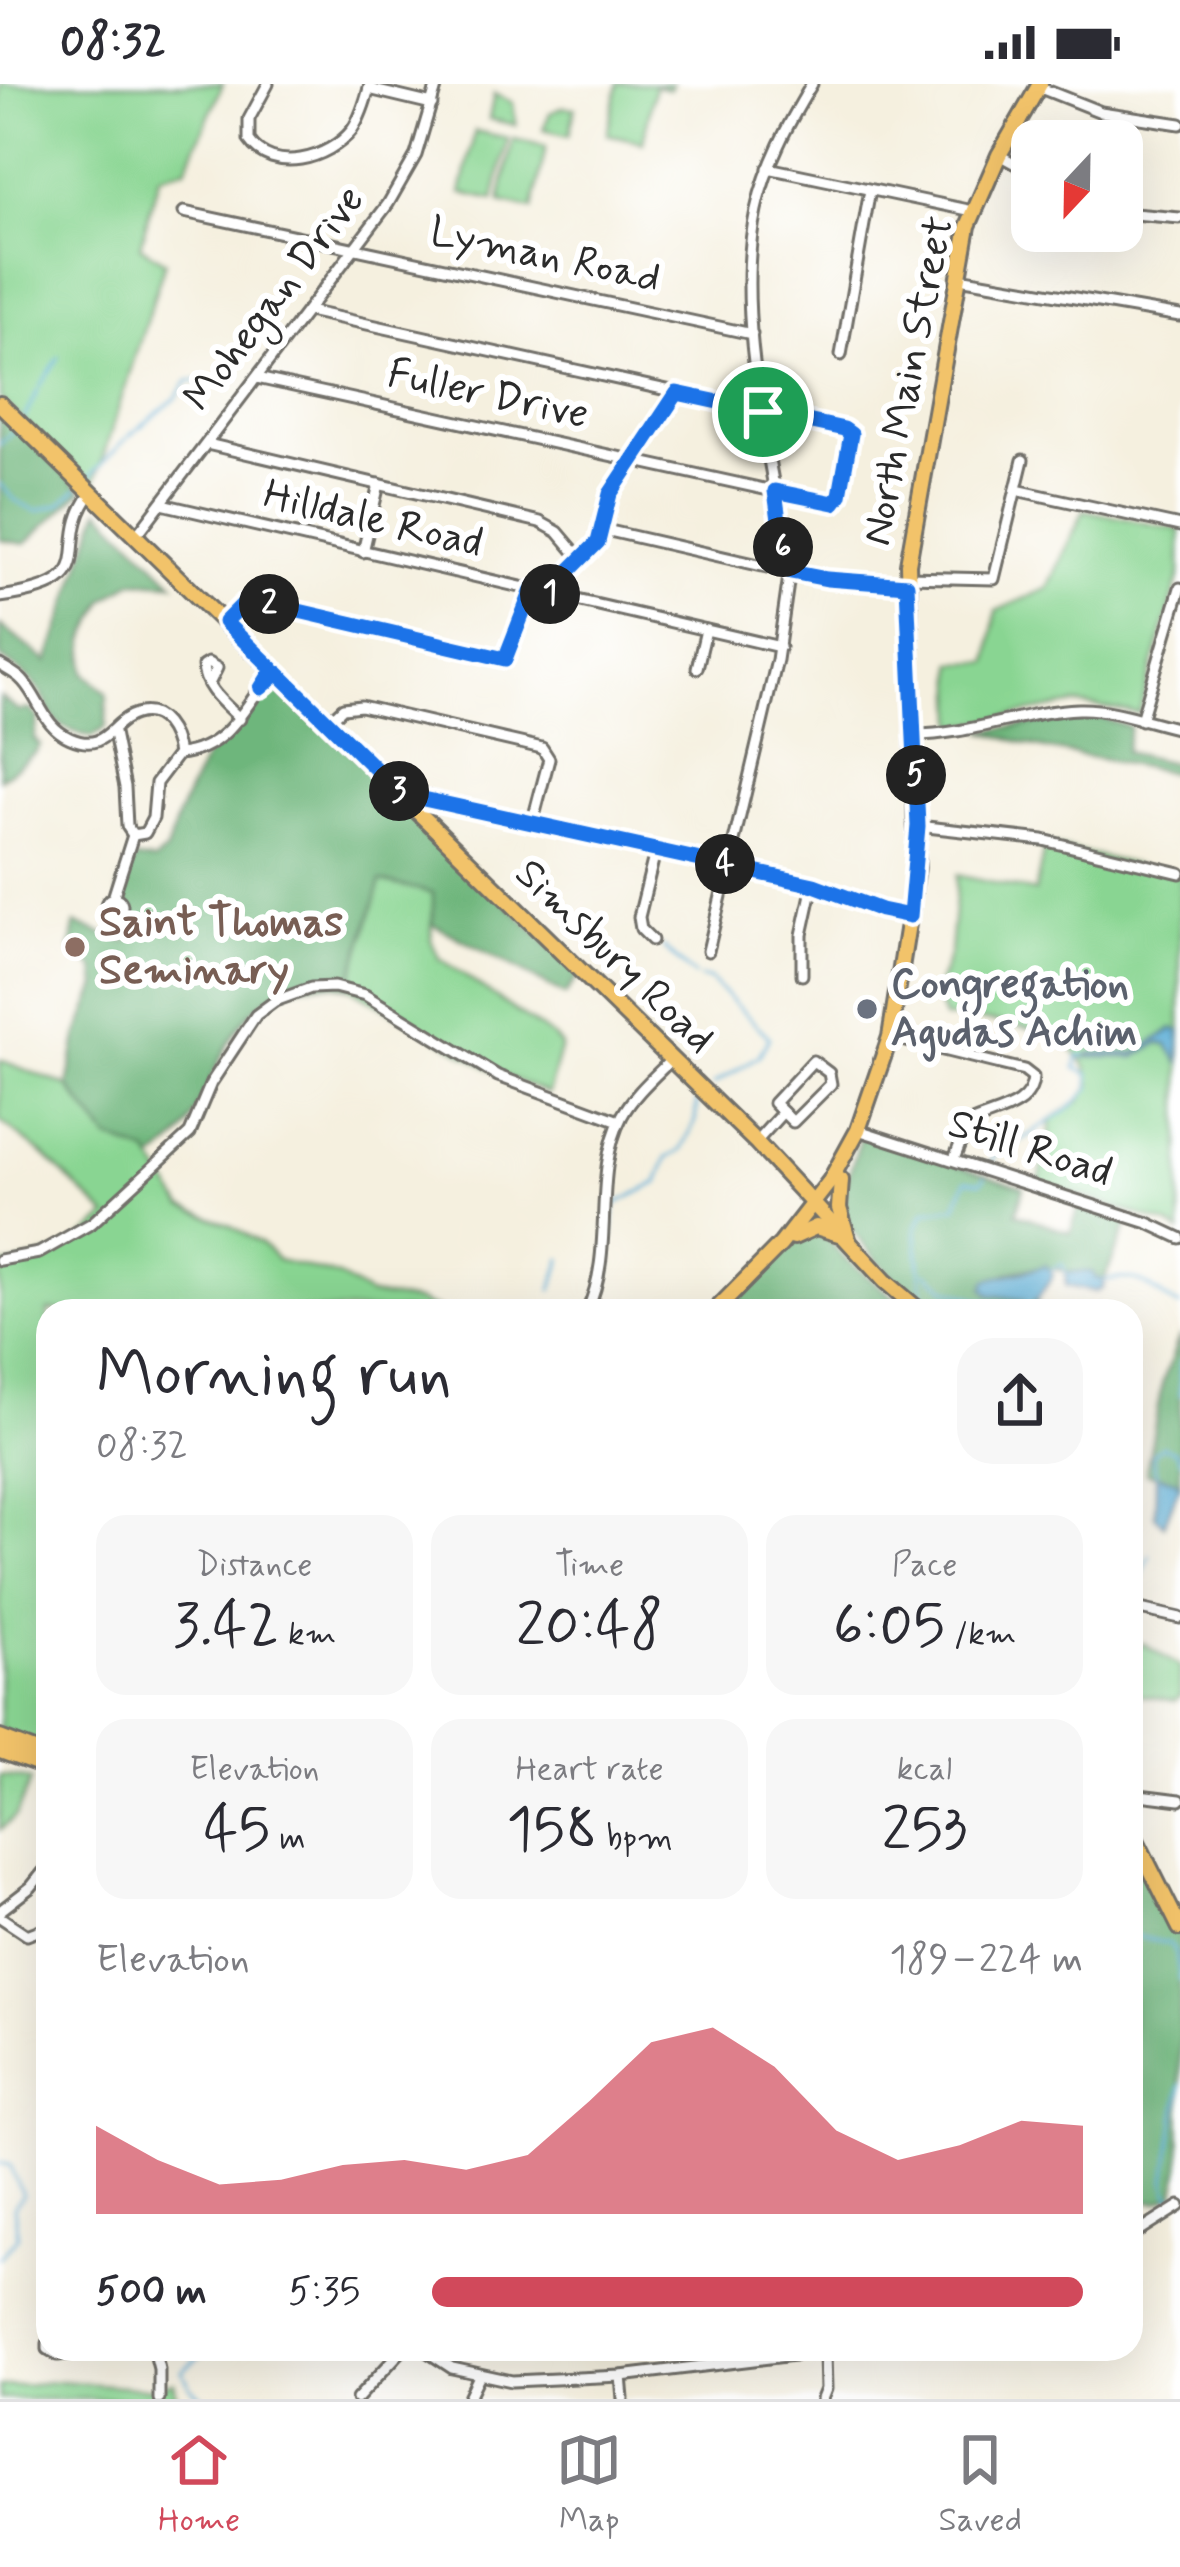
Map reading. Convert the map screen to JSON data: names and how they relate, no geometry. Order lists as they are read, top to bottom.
{
  "streets": {
    "main road": ["North Main Street", "Simsbury Road"],
    "street": [
      "Lyman Road",
      "Mohegan Drive",
      "Fuller Drive",
      "Hilldale Road",
      "Still Road"
    ]
  },
  "crossings": [
    ["Lyman Road", "Mohegan Drive"],
    ["Mohegan Drive", "Fuller Drive"],
    ["Mohegan Drive", "Hilldale Road"],
    ["Mohegan Drive", "Simsbury Road"],
    ["North Main Street", "Simsbury Road"],
    ["North Main Street", "Still Road"]
  ],
  "places": ["Saint Thomas Seminary", "Congregation Agudas Achim"],
  "north": "bottom",
  "page": {
    "status": "08:32",
    "pins": [
      "6",
      "1",
      "2",
      "5",
      "3",
      "4"
    ],
    "heading": ["Morning run", "08:32"],
    "stats": [
      ["Distance", "3.42 km"],
      ["Time", "20:48"],
      ["Pace", "6:05 /km"],
      ["Elevation", "45 m"],
      ["Heart rate", "158 bpm"],
      ["kcal", "253"]
    ],
    "chart": ["Elevation", "189–224 m"],
    "list": [
      {
        "name": "500 m",
        "note": "5:35"
      }
    ],
    "tabs": ["Home", "Map", "Saved"]
  }
}
